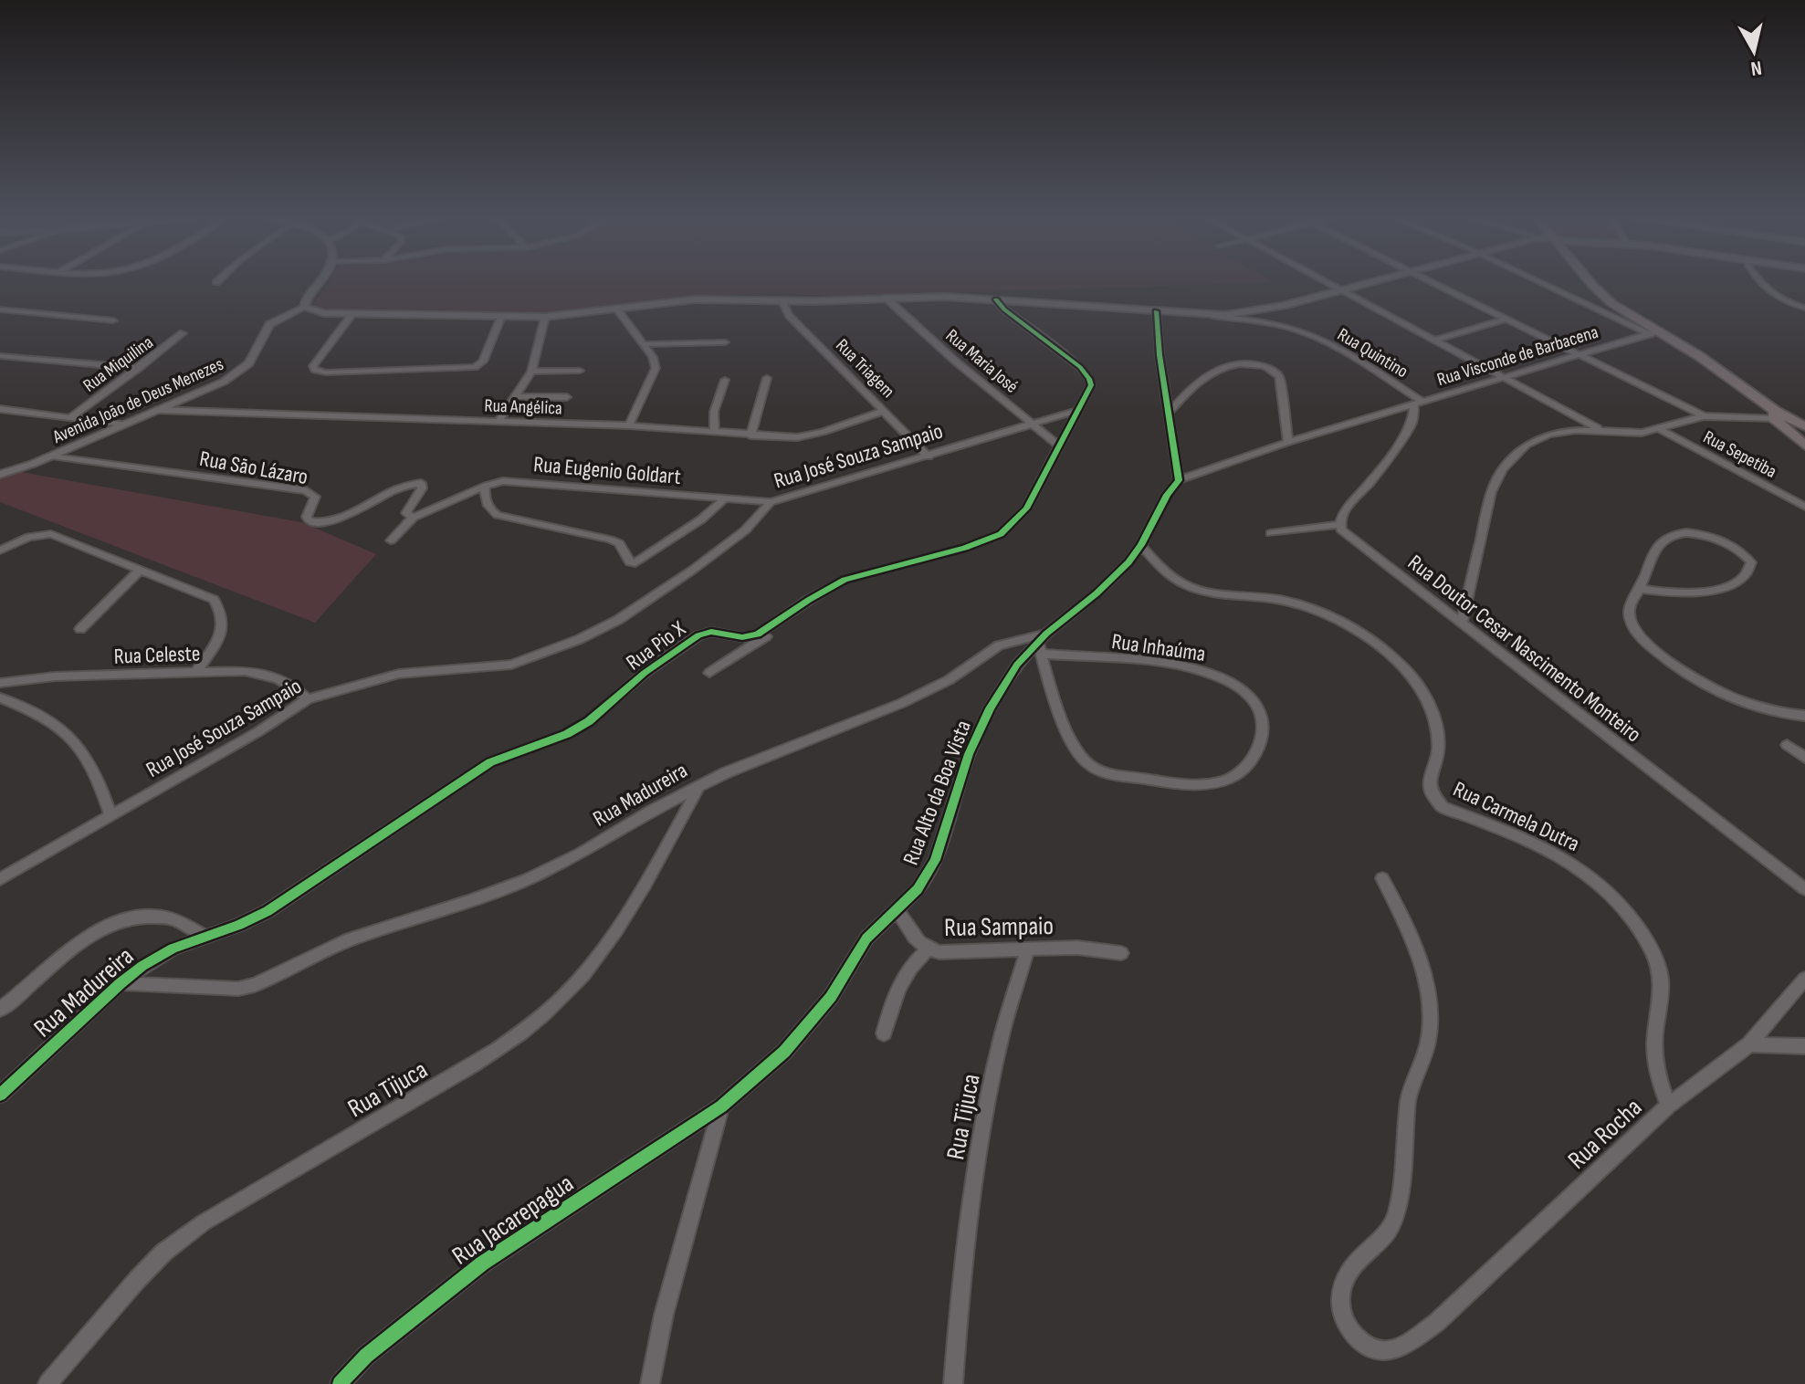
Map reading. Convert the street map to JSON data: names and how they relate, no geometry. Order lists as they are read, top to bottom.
{
  "streets": {
    "main road": ["Rua Quintino"],
    "street": [
      "Rua Visconde de Barbacena",
      "Rua Maria José",
      "Rua Miquilina",
      "Rua Triagem",
      "Avenida João de Deus Menezes",
      "Rua Angélica",
      "Rua Sepetiba",
      "Rua José Souza Sampaio",
      "Rua São Lázaro",
      "Rua Eugenio Goldart",
      "Rua Pio X",
      "Rua Inhaúma",
      "Rua Doutor Cesar Nascimento Monteiro",
      "Rua Celeste",
      "Rua Alto da Boa Vista",
      "Rua Madureira",
      "Rua Carmela Dutra",
      "Rua Sampaio",
      "Rua Tijuca",
      "Rua Rocha",
      "Rua Jacarepagua"
    ]
  },
  "crossings": [
    ["Rua Quintino", "Rua Visconde de Barbacena"],
    ["Rua Quintino", "Rua Maria José"],
    ["Rua Quintino", "Rua Triagem"],
    ["Rua Quintino", "Avenida João de Deus Menezes"],
    ["Rua Quintino", "Rua Pio X"],
    ["Rua Visconde de Barbacena", "Rua Alto da Boa Vista"],
    ["Rua Maria José", "Rua José Souza Sampaio"],
    ["Rua Maria José", "Rua Pio X"],
    ["Rua Triagem", "Rua Angélica"],
    ["Rua Triagem", "Rua José Souza Sampaio"],
    ["Avenida João de Deus Menezes", "Rua Angélica"],
    ["Avenida João de Deus Menezes", "Rua São Lázaro"],
    ["Rua José Souza Sampaio", "Rua Eugenio Goldart"],
    ["Rua José Souza Sampaio", "Rua Pio X"],
    ["Rua José Souza Sampaio", "Rua Celeste"],
    ["Rua São Lázaro", "Rua Eugenio Goldart"],
    ["Rua Pio X", "Rua Madureira"],
    ["Rua Inhaúma", "Rua Alto da Boa Vista"],
    ["Rua Inhaúma", "Rua Madureira"],
    ["Rua Alto da Boa Vista", "Rua Madureira"],
    ["Rua Alto da Boa Vista", "Rua Carmela Dutra"],
    ["Rua Alto da Boa Vista", "Rua Sampaio"],
    ["Rua Alto da Boa Vista", "Rua Jacarepagua"],
    ["Rua Madureira", "Rua Tijuca"],
    ["Rua Carmela Dutra", "Rua Rocha"],
    ["Rua Sampaio", "Rua Tijuca"]
  ],
  "north": "bottom"
}
